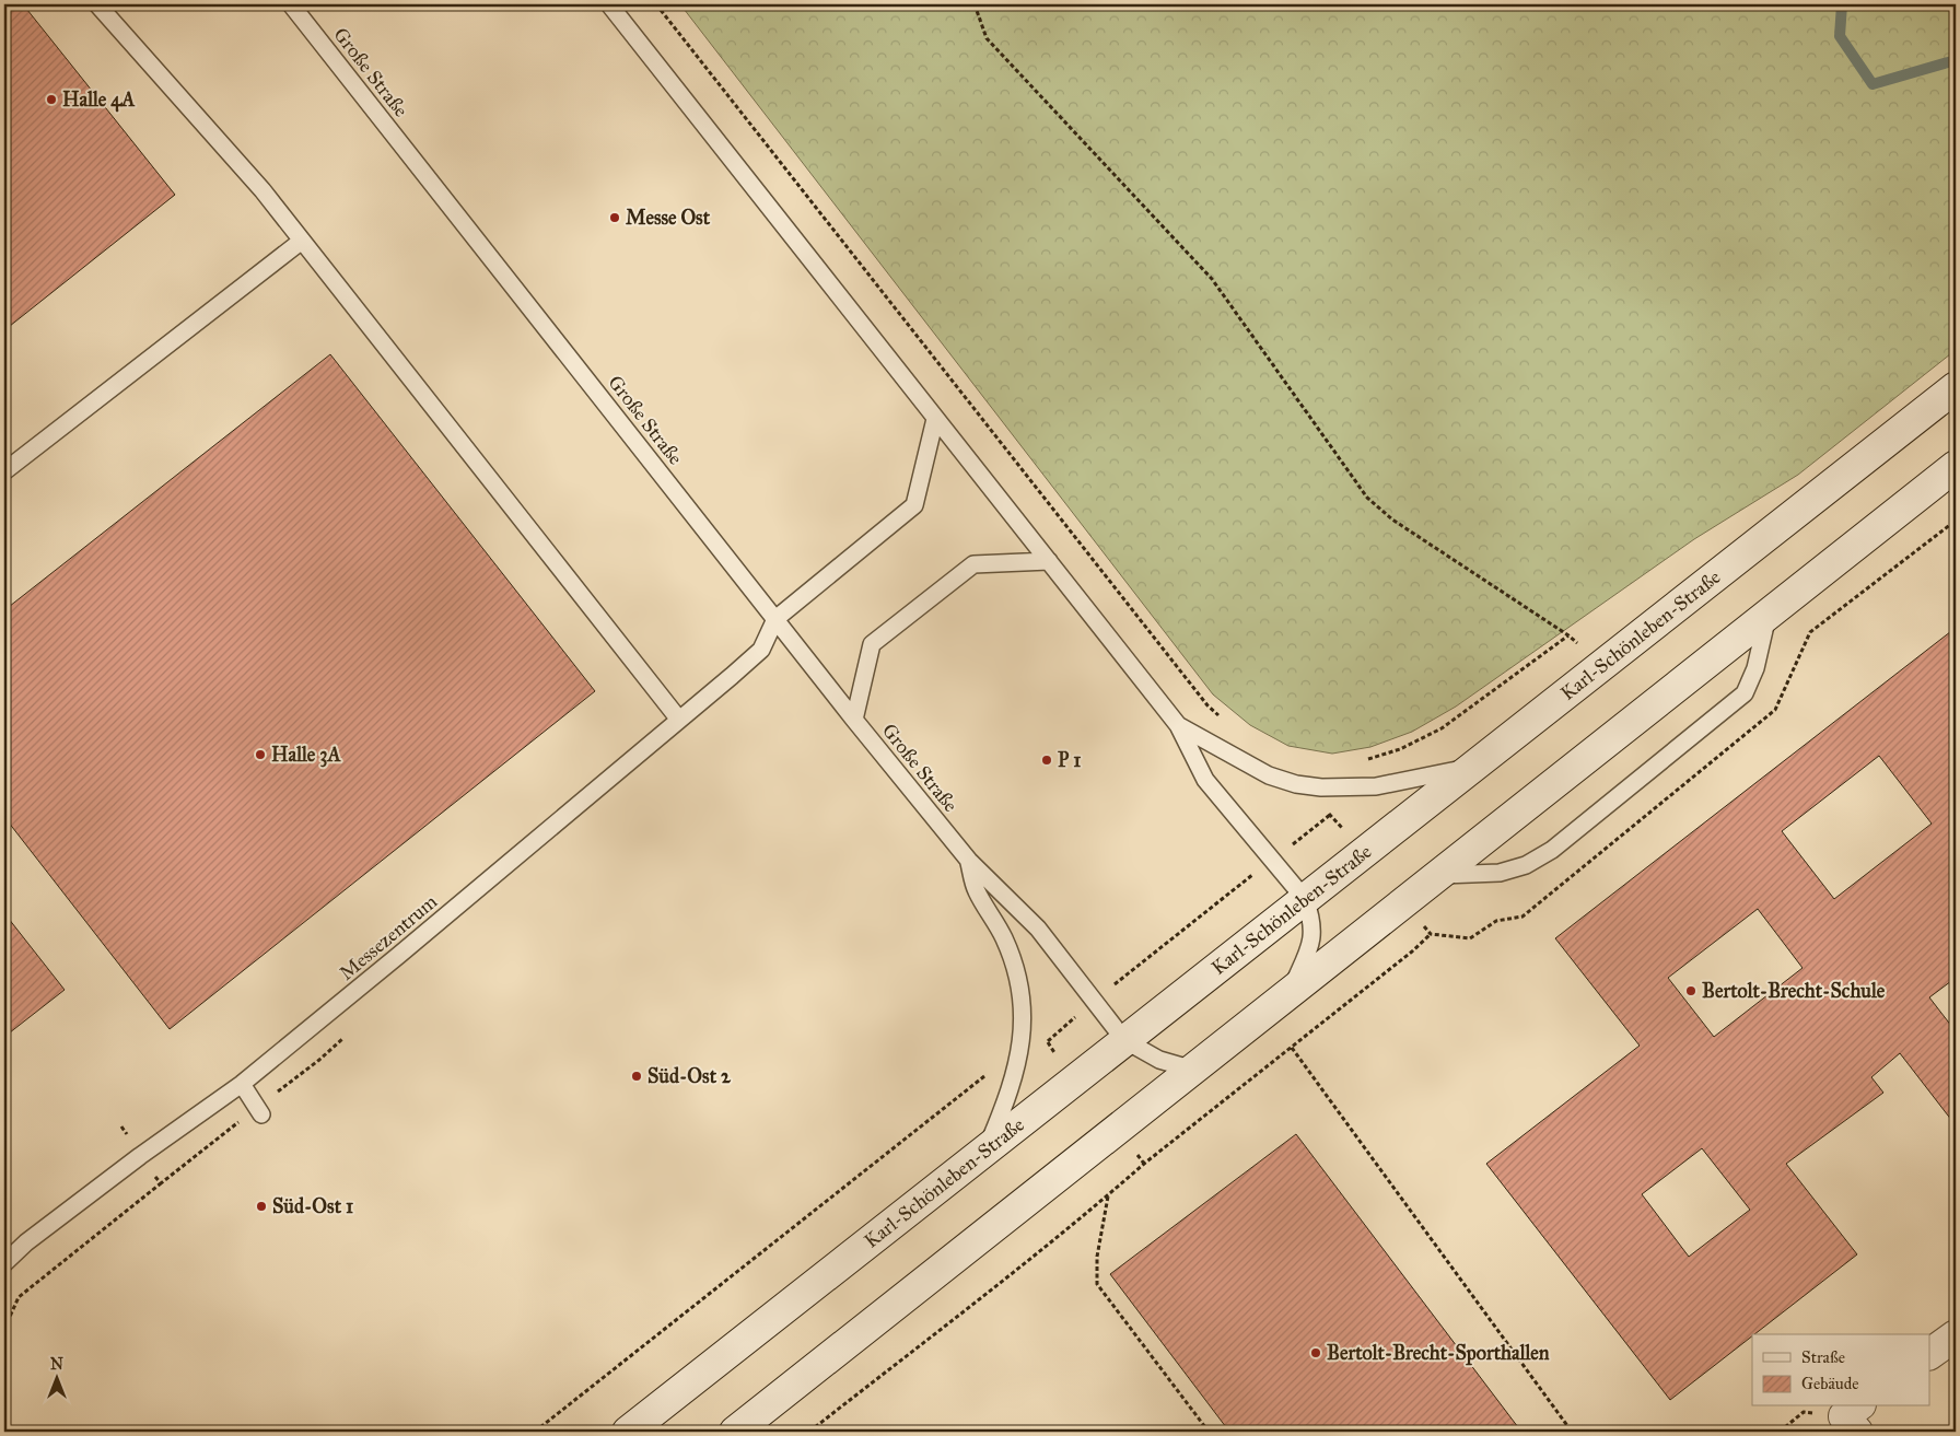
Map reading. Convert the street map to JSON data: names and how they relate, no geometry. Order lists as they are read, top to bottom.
{
  "streets": {
    "main road": ["Karl-Schönleben-Straße"],
    "lane": ["Große Straße", "Messezentrum"]
  },
  "crossings": [
    ["Große Straße", "Karl-Schönleben-Straße"],
    ["Große Straße", "Messezentrum"]
  ],
  "places": [
    "Halle 4A",
    "Messe Ost",
    "Halle 3A",
    "P 1",
    "Bertolt-Brecht-Schule",
    "Süd-Ost 2",
    "Süd-Ost 1",
    "Bertolt-Brecht-Sporthallen"
  ],
  "legend": ["Straße", "Gebäude"],
  "north": "top"
}
